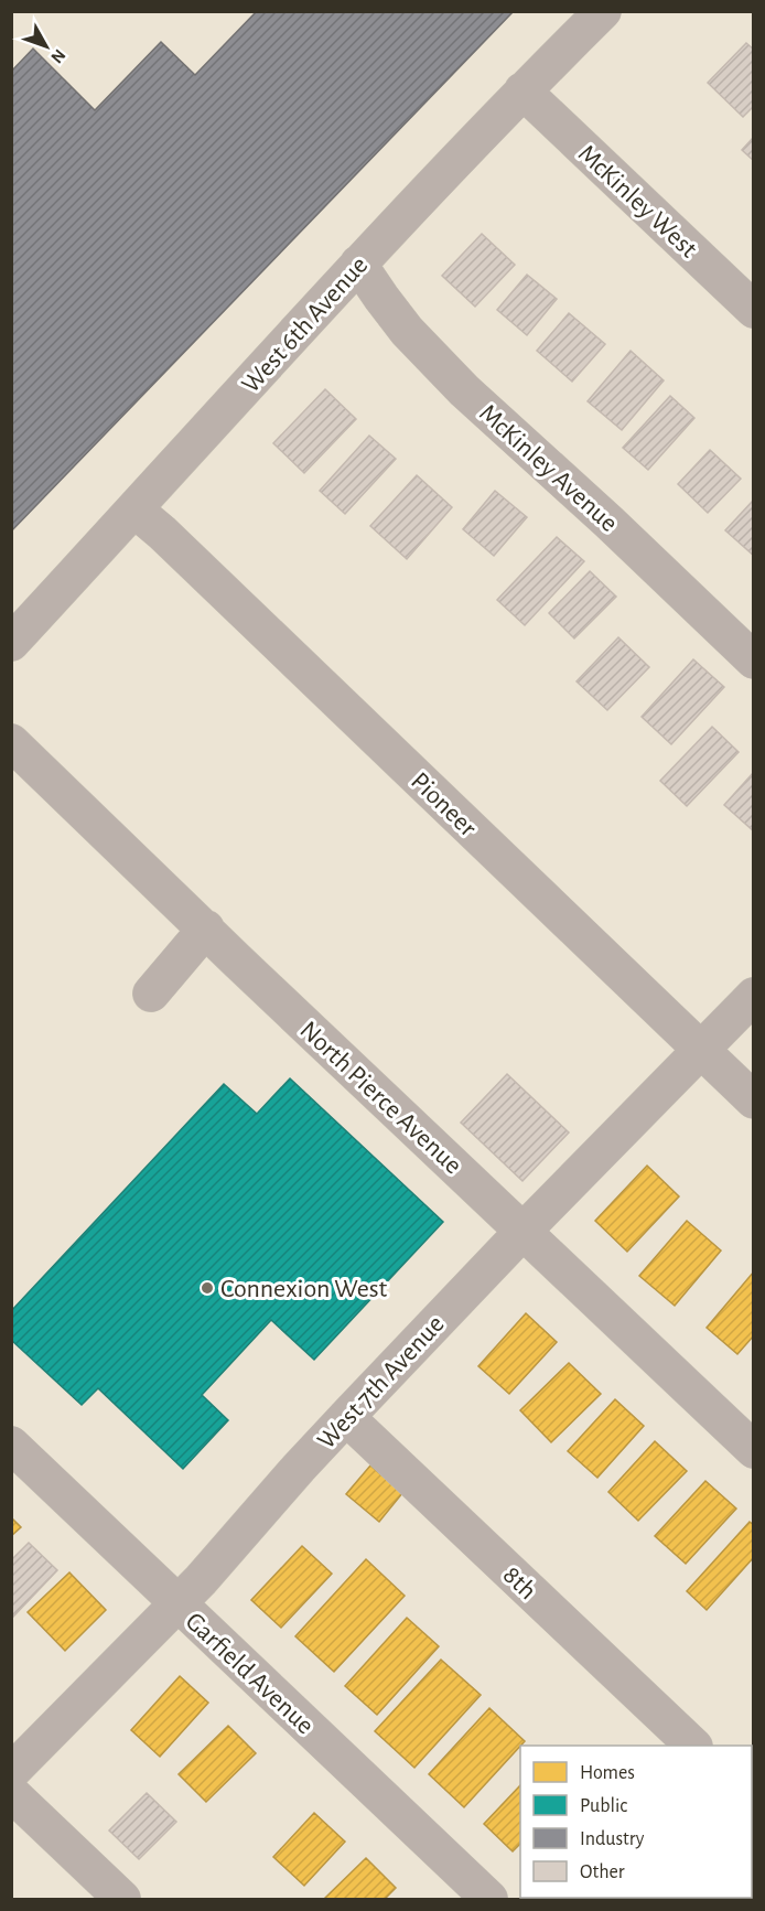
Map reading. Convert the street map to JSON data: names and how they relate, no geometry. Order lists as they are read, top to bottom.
{
  "streets": {
    "street": [
      "McKinley West",
      "West 6th Avenue",
      "McKinley Avenue",
      "Pioneer",
      "North Pierce Avenue",
      "West 7th Avenue",
      "8th",
      "Garfield Avenue"
    ]
  },
  "crossings": [
    ["McKinley West", "West 6th Avenue"],
    ["West 6th Avenue", "McKinley Avenue"],
    ["West 6th Avenue", "Pioneer"],
    ["Pioneer", "West 7th Avenue"],
    ["North Pierce Avenue", "West 7th Avenue"],
    ["West 7th Avenue", "8th"],
    ["West 7th Avenue", "Garfield Avenue"]
  ],
  "places": ["Connexion West"],
  "legend": [
    "Homes",
    "Public",
    "Industry",
    "Other"
  ],
  "north": "bottom right"
}
